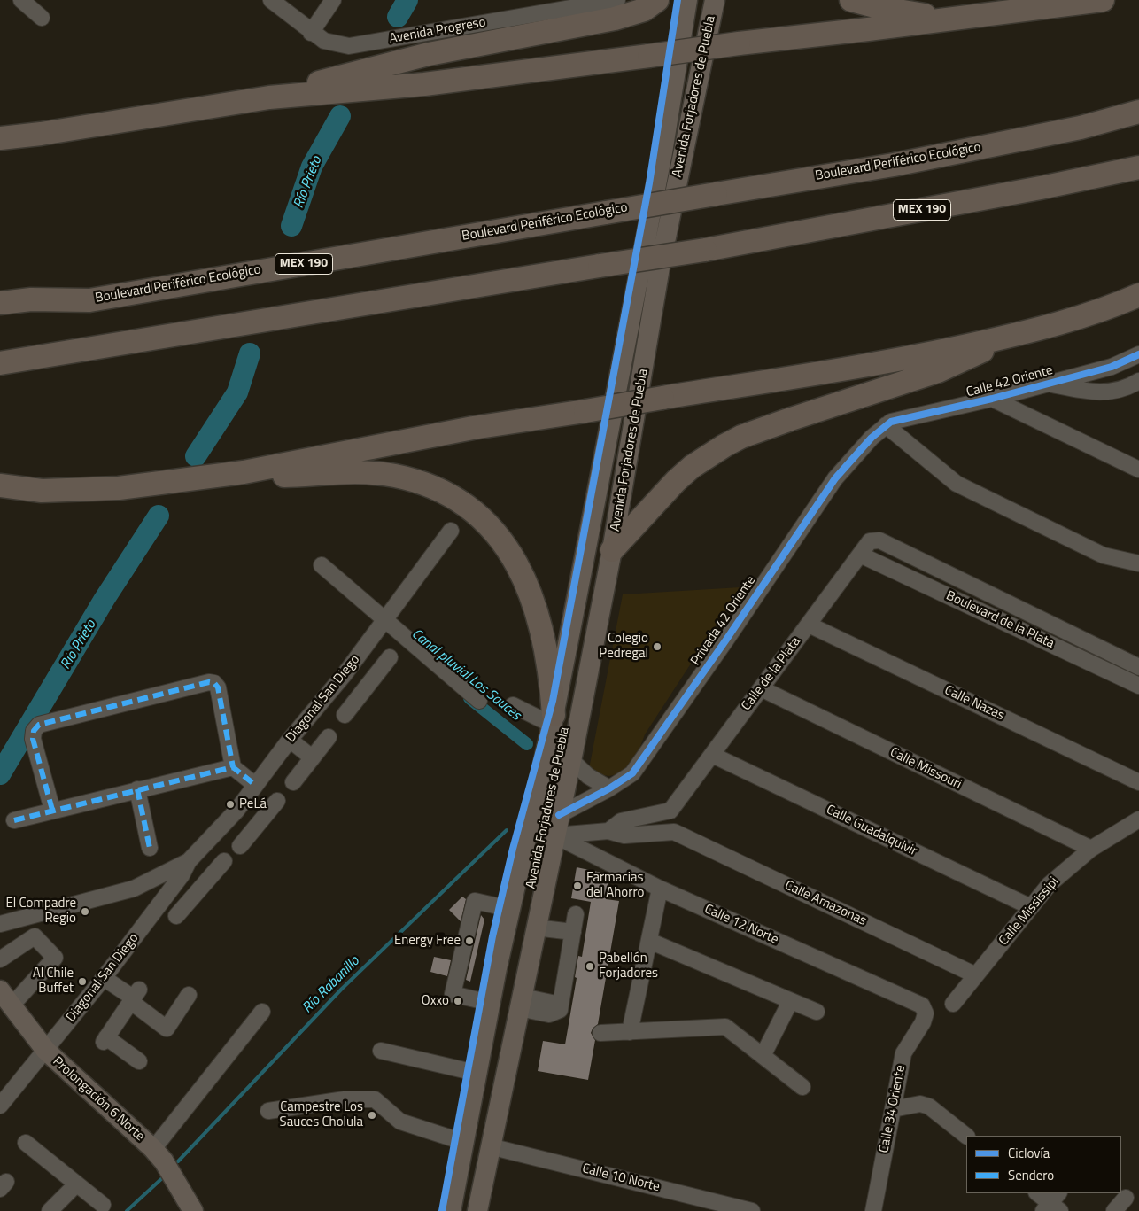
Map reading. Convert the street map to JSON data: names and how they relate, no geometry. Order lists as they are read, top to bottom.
{
  "streets": {
    "highway": ["Boulevard Periférico Ecológico", "MEX 190"],
    "main road": ["Avenida Forjadores de Puebla", "Prolongación 6 Norte"],
    "street": [
      "Avenida Progreso",
      "Calle 42 Oriente",
      "Boulevard de la Plata",
      "Privada 42 Oriente",
      "Calle de la Plata",
      "Diagonal San Diego",
      "Calle Nazas",
      "Calle Missouri",
      "Calle Guadalquivir",
      "Calle Amazonas",
      "Calle Mississipi",
      "Calle 12 Norte",
      "Calle 34 Oriente",
      "Calle 10 Norte"
    ]
  },
  "crossings": [
    ["Avenida Forjadores de Puebla", "Privada 42 Oriente"],
    ["Avenida Forjadores de Puebla", "Calle 12 Norte"],
    ["Avenida Forjadores de Puebla", "Calle 10 Norte"],
    ["Calle 42 Oriente", "Privada 42 Oriente"],
    ["Boulevard de la Plata", "Calle de la Plata"],
    ["Calle de la Plata", "Calle Nazas"],
    ["Calle de la Plata", "Calle Missouri"],
    ["Calle de la Plata", "Calle Guadalquivir"],
    ["Diagonal San Diego", "Prolongación 6 Norte"],
    ["Calle Missouri", "Calle Mississipi"],
    ["Calle Guadalquivir", "Calle Mississipi"],
    ["Calle Amazonas", "Calle Mississipi"],
    ["Calle 12 Norte", "Calle 34 Oriente"]
  ],
  "water": ["Río Prieto", "Canal pluvial Los Sauces", "Río Rabanillo"],
  "places": [
    "Colegio Pedregal",
    "PeLá",
    "Farmacias del Ahorro",
    "El Compadre Regio",
    "Energy Free",
    "Pabellón Forjadores",
    "Al Chile Buffet",
    "Oxxo",
    "Campestre Los Sauces Cholula"
  ],
  "legend": ["Ciclovía", "Sendero"]
}
